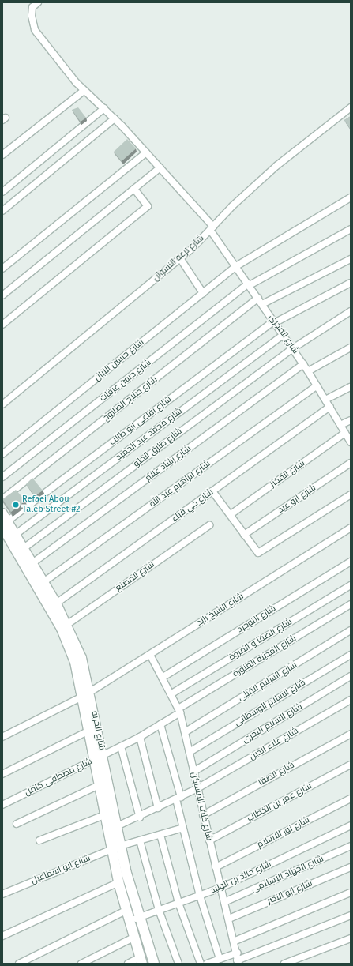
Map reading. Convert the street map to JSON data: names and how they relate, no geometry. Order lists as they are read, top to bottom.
{
  "streets": {
    "main road": ["شارع الحريه"],
    "street": [
      "شارع ترعه النسوان",
      "شارع المجري",
      "شارع حسين اللبان",
      "شارع حسن عرفات",
      "شارع صلاح الصاروخ",
      "شارع رفاعى ابو طالب",
      "شارع محمد عبد الحميد",
      "شارع طارق الحلو",
      "شارع رشاد علام",
      "شارع المخبز",
      "شارع ابراهيم عبد الله",
      "شارع ابو عيد",
      "شارع حي قباء",
      "شارع المصنع",
      "شارع الشيخ زايد",
      "شارع التوحيد",
      "شارع الصفا و المروة",
      "شارع المدينه المنورة",
      "شارع السلام القبلى",
      "شارع السلام الوسطانى",
      "شارع السلام البحرى",
      "شارع علاء الدين",
      "شارع الصفا",
      "شارع مصطفى كامل",
      "شارع عمر بن الخطاب",
      "شارع خلف المساكن",
      "شارع نور الاسلام",
      "شارع ابو اسماعيل",
      "شارع الجهاد الاسلامى",
      "شارع خالد بن الوليد",
      "شارع ابو النصر"
    ]
  },
  "crossings": [
    ["شارع ترعه النسوان", "شارع المجري"],
    ["شارع المجري", "شارع حسين اللبان"],
    ["شارع المجري", "شارع حسن عرفات"],
    ["شارع المجري", "شارع صلاح الصاروخ"],
    ["شارع المجري", "شارع رفاعى ابو طالب"],
    ["شارع المجري", "شارع محمد عبد الحميد"],
    ["شارع المجري", "شارع طارق الحلو"],
    ["شارع المجري", "شارع رشاد علام"],
    ["شارع المجري", "شارع المخبز"],
    ["شارع المجري", "شارع ابراهيم عبد الله"],
    ["شارع المجري", "شارع حي قباء"],
    ["شارع رفاعى ابو طالب", "شارع الحريه"],
    ["شارع محمد عبد الحميد", "شارع الحريه"],
    ["شارع طارق الحلو", "شارع الحريه"],
    ["شارع رشاد علام", "شارع الحريه"],
    ["شارع ابراهيم عبد الله", "شارع الحريه"],
    ["شارع حي قباء", "شارع الحريه"],
    ["شارع المصنع", "شارع الحريه"],
    ["شارع الشيخ زايد", "شارع الحريه"],
    ["شارع الشيخ زايد", "شارع خلف المساكن"],
    ["شارع التوحيد", "شارع خلف المساكن"],
    ["شارع الصفا و المروة", "شارع خلف المساكن"],
    ["شارع المدينه المنورة", "شارع مصطفى كامل"],
    ["شارع المدينه المنورة", "شارع خلف المساكن"],
    ["شارع السلام القبلى", "شارع خلف المساكن"],
    ["شارع السلام الوسطانى", "شارع خلف المساكن"],
    ["شارع السلام البحرى", "شارع خلف المساكن"],
    ["شارع الحريه", "شارع علاء الدين"],
    ["شارع الحريه", "شارع مصطفى كامل"],
    ["شارع الحريه", "شارع ابو اسماعيل"],
    ["شارع الحريه", "شارع خالد بن الوليد"],
    ["شارع علاء الدين", "شارع خلف المساكن"],
    ["شارع الصفا", "شارع خلف المساكن"],
    ["شارع مصطفى كامل", "شارع خلف المساكن"],
    ["شارع عمر بن الخطاب", "شارع خلف المساكن"],
    ["شارع خلف المساكن", "شارع نور الاسلام"],
    ["شارع خلف المساكن", "شارع الجهاد الاسلامى"],
    ["شارع خلف المساكن", "شارع خالد بن الوليد"],
    ["شارع خلف المساكن", "شارع ابو النصر"]
  ],
  "places": ["Refaei Abou Taleb Street #2"]
}
